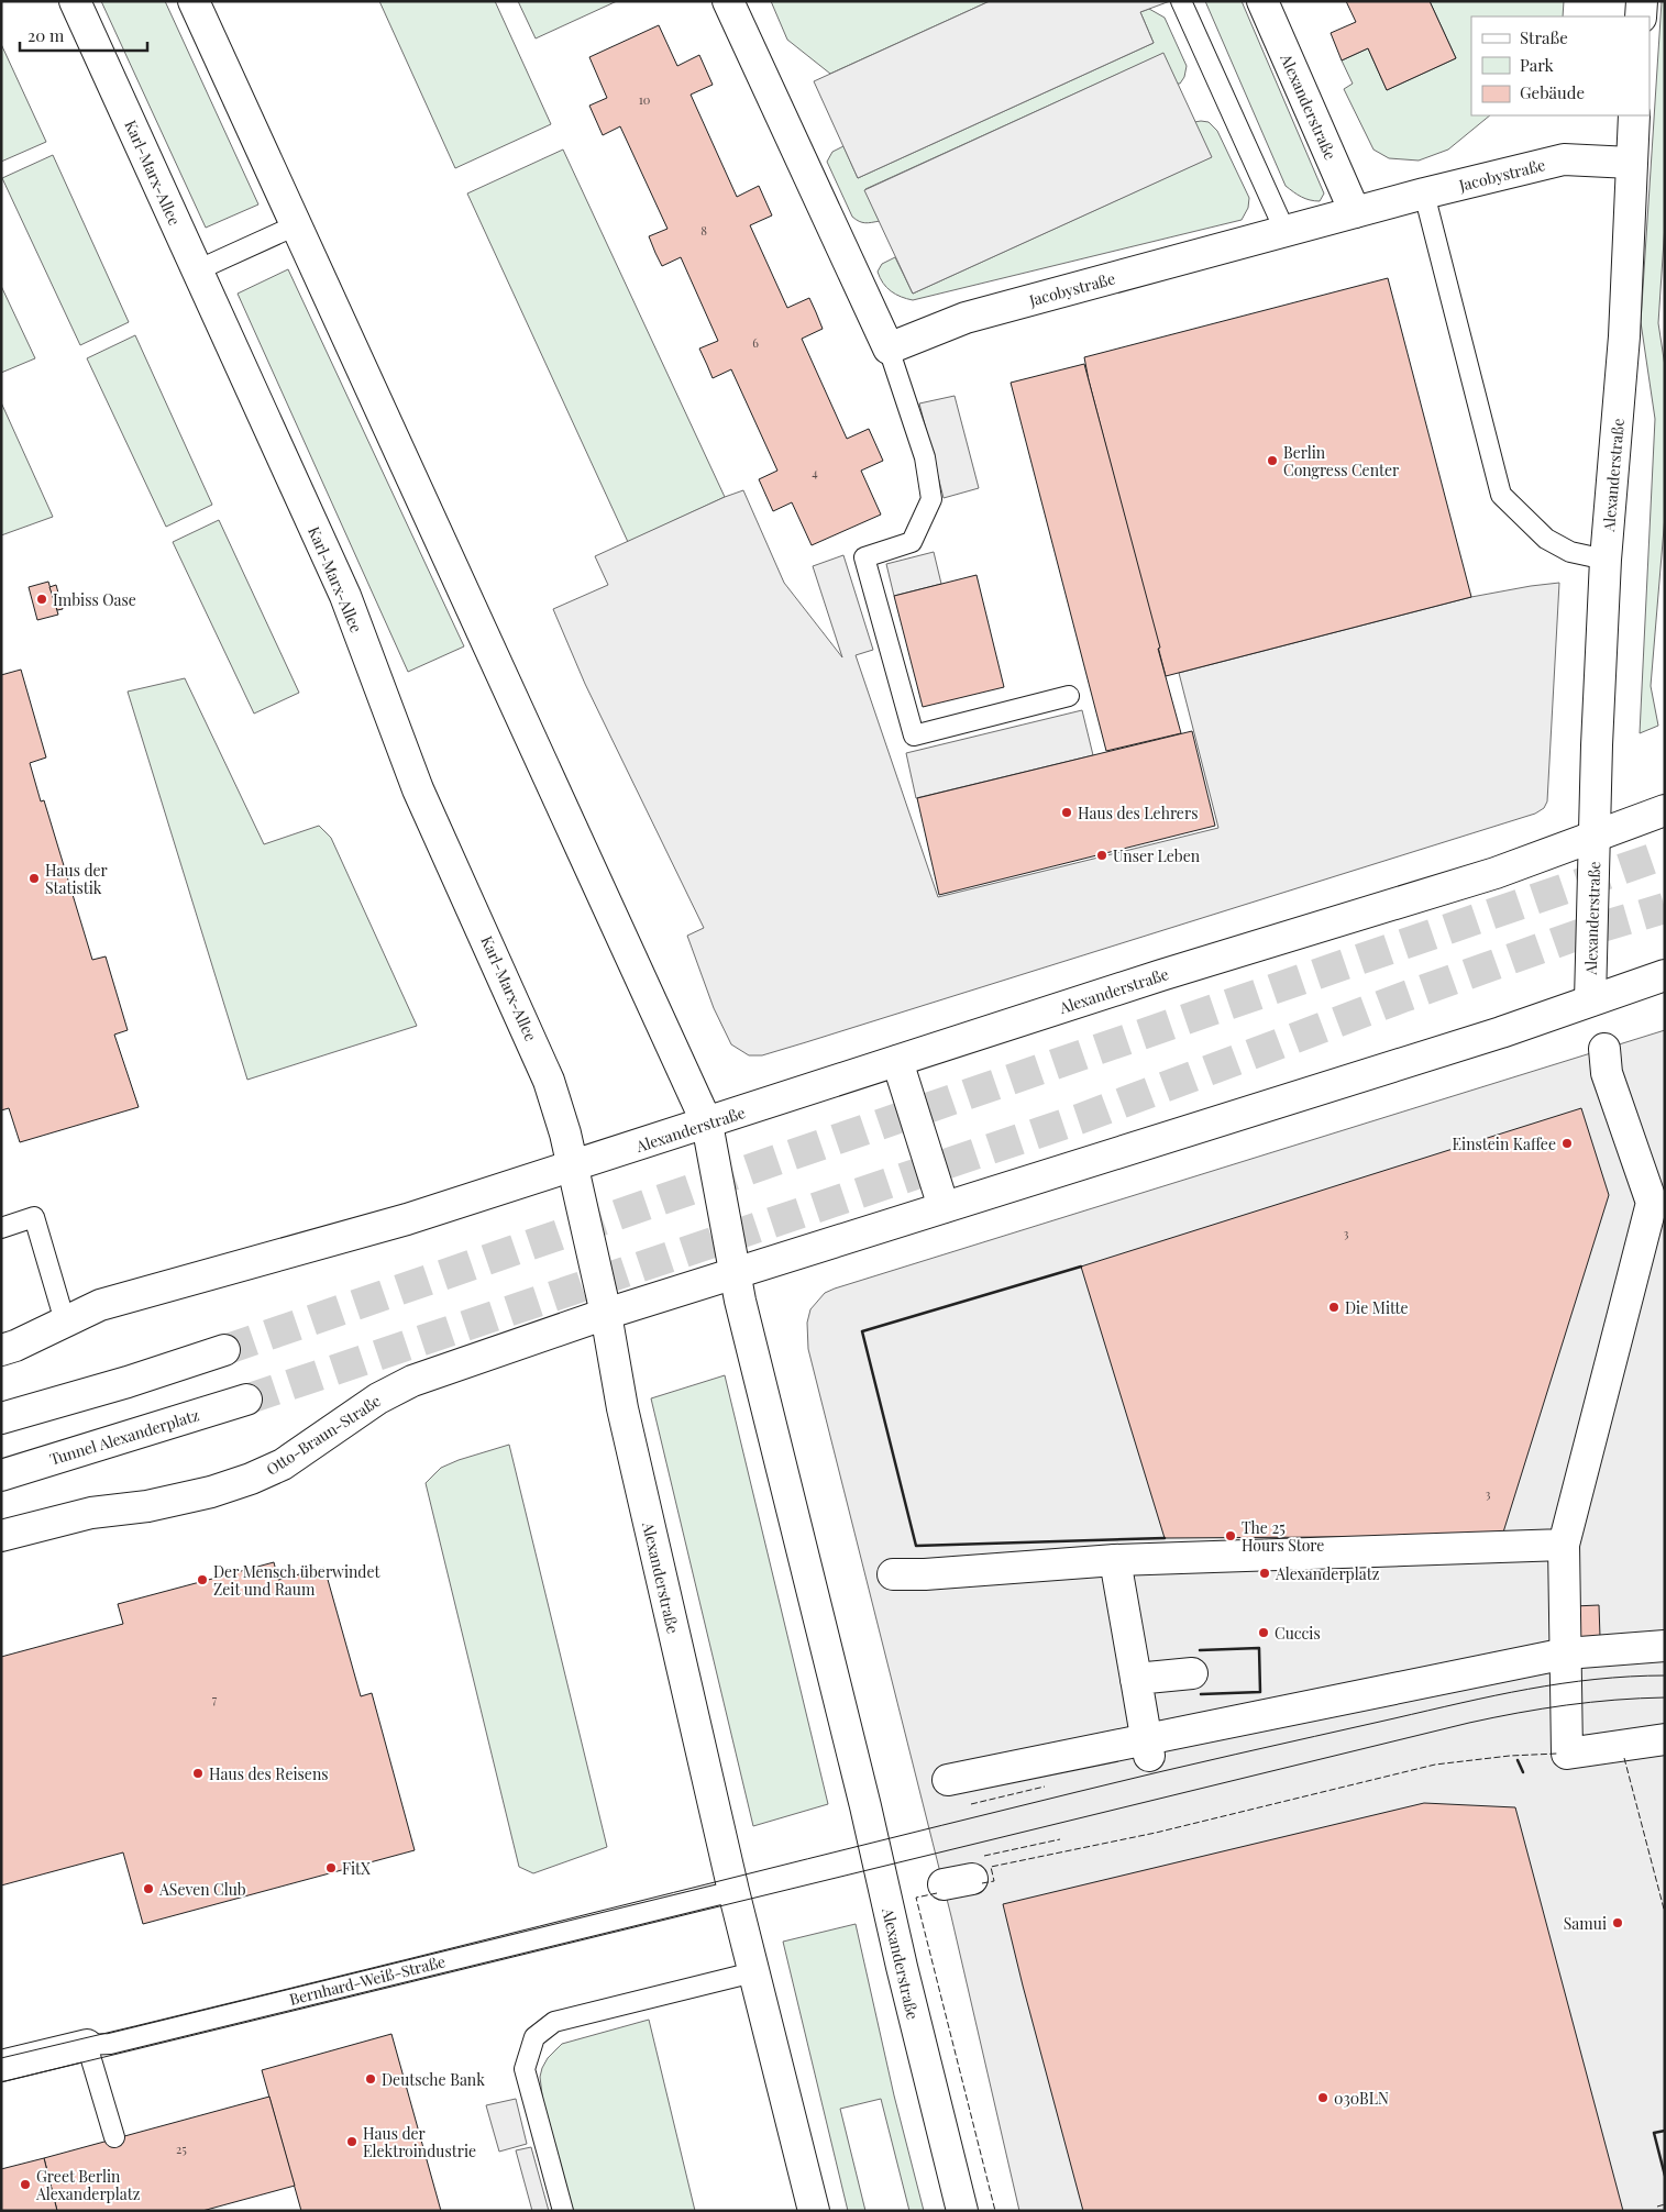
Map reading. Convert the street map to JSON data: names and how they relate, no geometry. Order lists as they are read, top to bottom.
{
  "streets": {
    "main road": [
      "Alexanderstraße",
      "Karl-Marx-Allee",
      "Jacobystraße",
      "Otto-Braun-Straße",
      "Tunnel Alexanderplatz",
      "Bernhard-Weiß-Straße"
    ]
  },
  "crossings": [
    ["Alexanderstraße", "Karl-Marx-Allee"],
    ["Alexanderstraße", "Jacobystraße"],
    ["Alexanderstraße", "Otto-Braun-Straße"],
    ["Alexanderstraße", "Bernhard-Weiß-Straße"]
  ],
  "places": [
    "Berlin Congress Center",
    "Imbiss Oase",
    "Haus des Lehrers",
    "Unser Leben",
    "Haus der Statistik",
    "Einstein Kaffee",
    "Die Mitte",
    "The 25 Hours Store",
    "Alexanderplatz",
    "Der Mensch überwindet Zeit und Raum",
    "Cuccis",
    "Haus des Reisens",
    "FitX",
    "ASeven Club",
    "Samui",
    "Deutsche Bank",
    "030BLN",
    "Haus der Elektroindustrie",
    "Greet Berlin Alexanderplatz"
  ],
  "house_numbers": [
    "10",
    "8",
    "6",
    "4",
    "3",
    "3",
    "7",
    "25"
  ],
  "legend": ["Straße", "Park", "Gebäude"],
  "scale_bar": "20 m"
}
